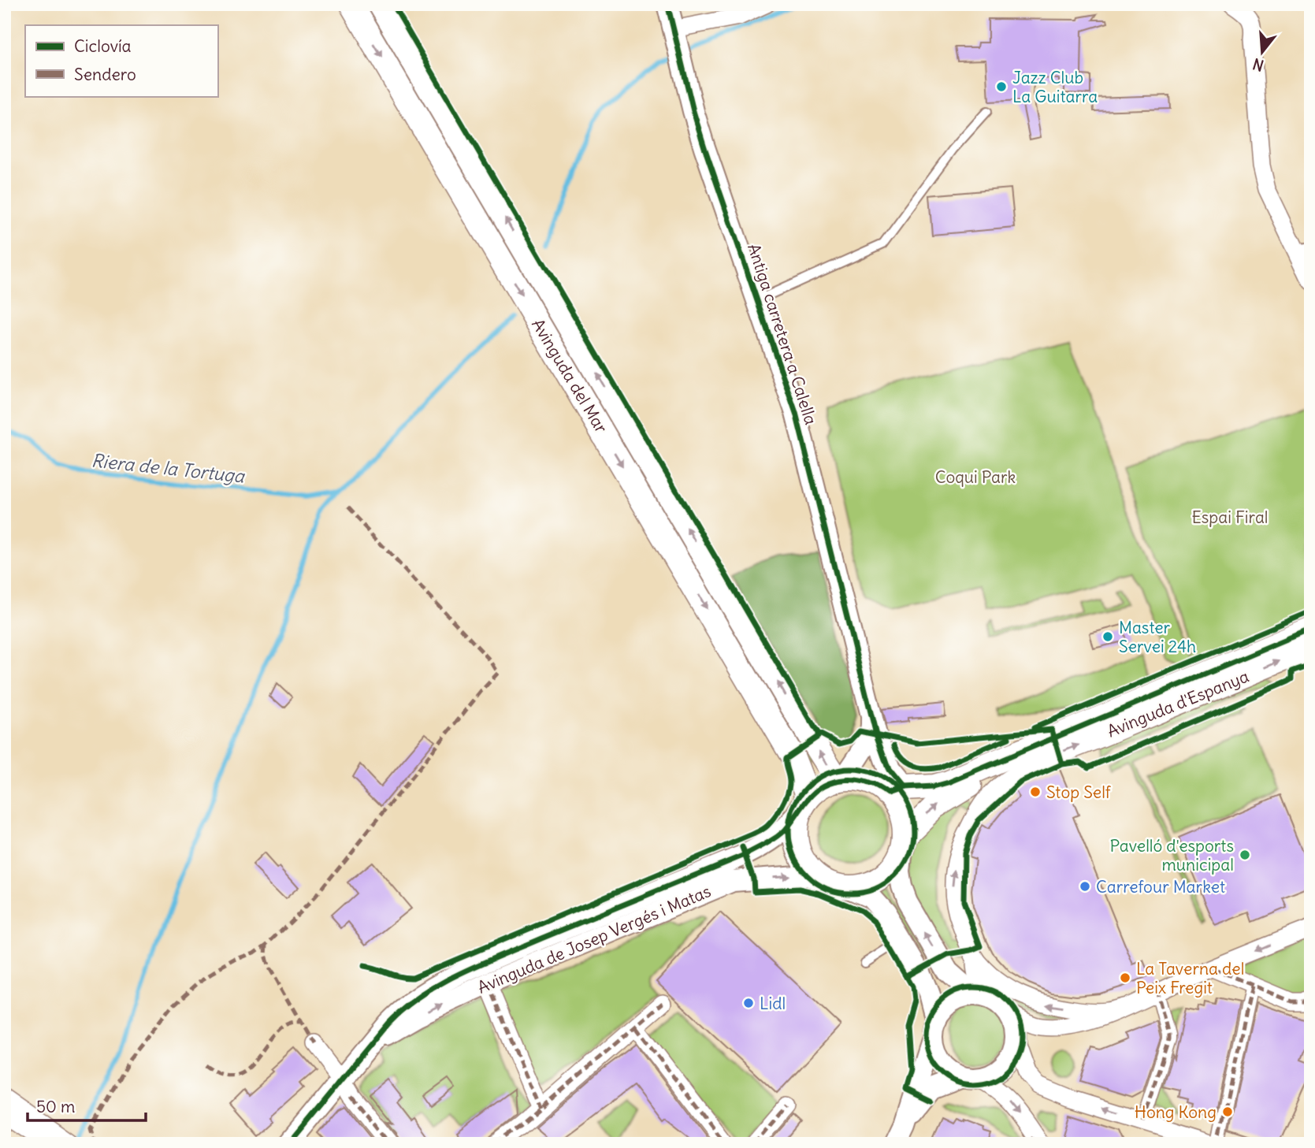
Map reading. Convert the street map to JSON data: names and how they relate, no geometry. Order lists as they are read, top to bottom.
{
  "streets": {
    "main road": ["Avinguda del Mar", "Avinguda d'Espanya"],
    "street": ["Antiga carretera a Calella", "Avinguda de Josep Vergés i Matas"]
  },
  "crossings": [
    ["Antiga carretera a Calella", "Avinguda del Mar"],
    ["Antiga carretera a Calella", "Avinguda d'Espanya"],
    ["Antiga carretera a Calella", "Avinguda de Josep Vergés i Matas"],
    ["Avinguda del Mar", "Avinguda d'Espanya"],
    ["Avinguda del Mar", "Avinguda de Josep Vergés i Matas"],
    ["Avinguda d'Espanya", "Avinguda de Josep Vergés i Matas"]
  ],
  "water": ["Riera de la Tortuga"],
  "parks": ["Coqui Park", "Espai Firal"],
  "places": [
    "Jazz Club La Guitarra",
    "Master Servei 24h",
    "Stop Self",
    "Pavelló d'esports municipal",
    "Carrefour Market",
    "La Taverna del Peix Fregit",
    "Lidl",
    "Hong Kong"
  ],
  "legend": ["Ciclovía", "Sendero"],
  "scale_bar": "50 m",
  "north": "bottom"
}
